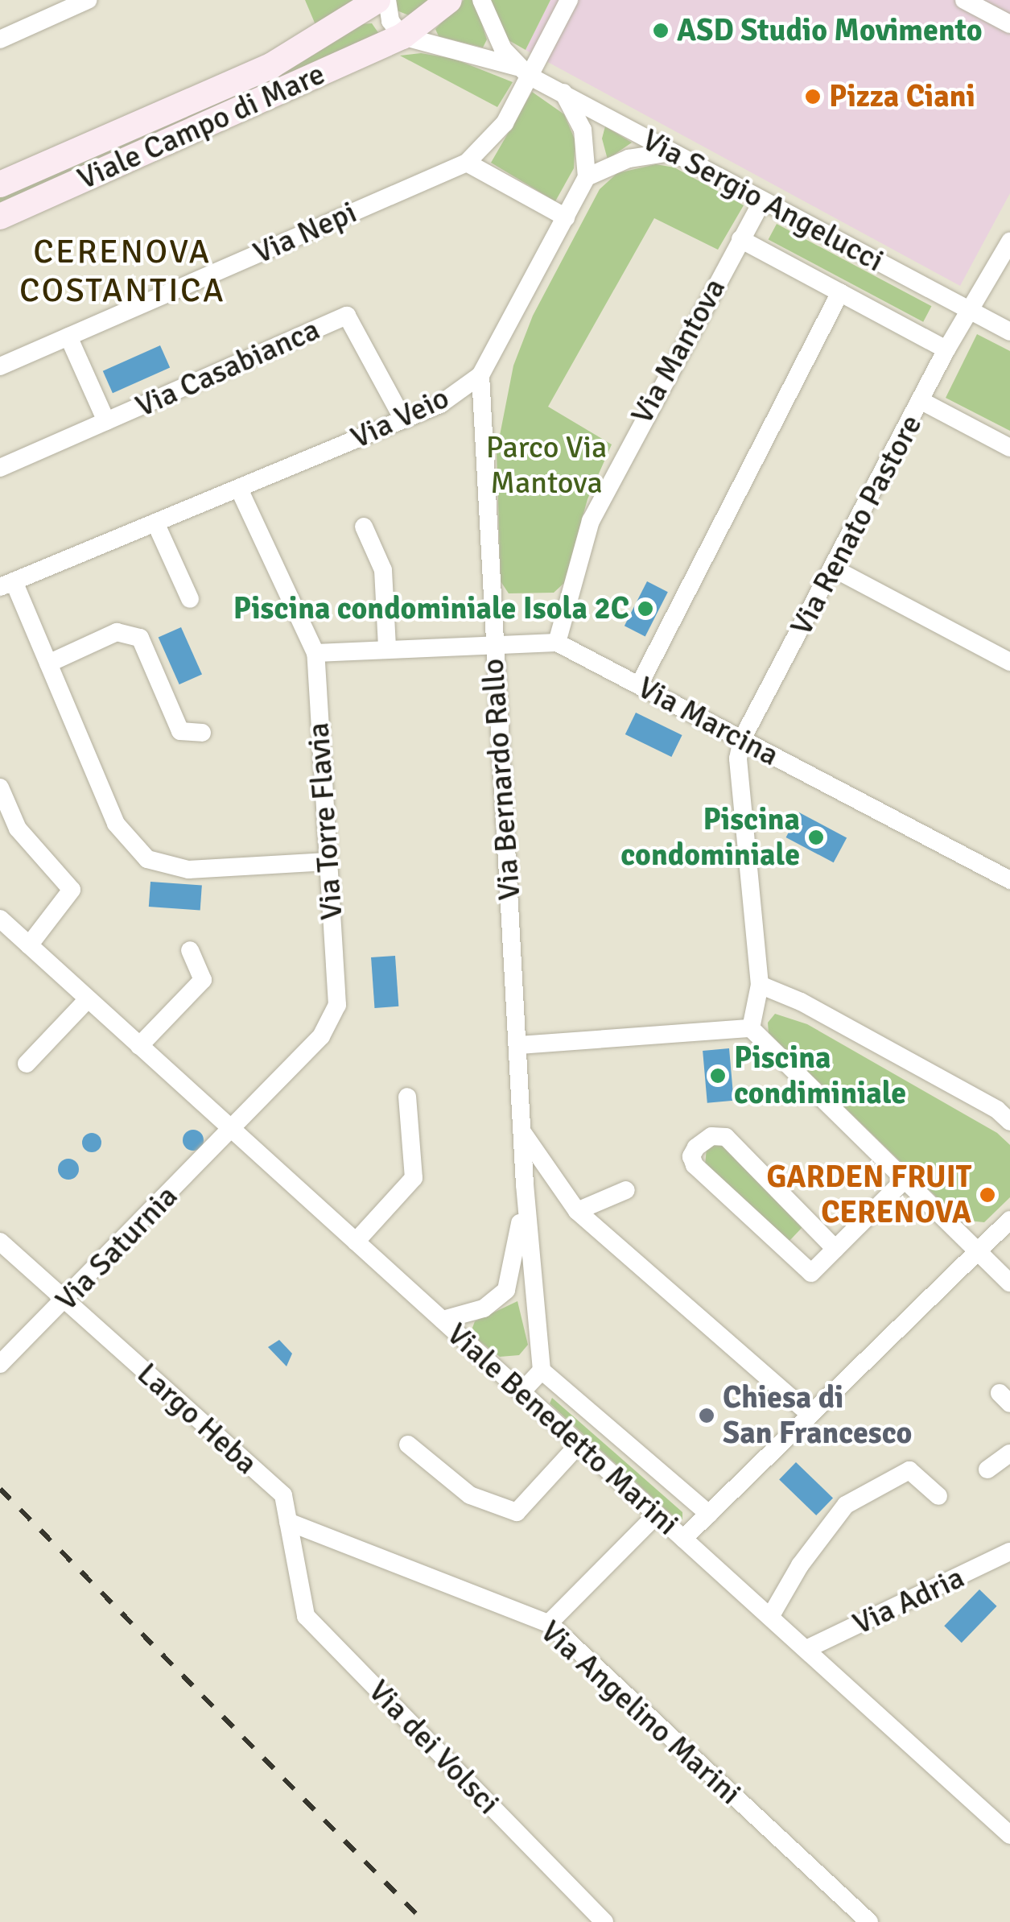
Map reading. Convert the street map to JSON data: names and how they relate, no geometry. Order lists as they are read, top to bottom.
{
  "streets": {
    "street": [
      "Viale Campo di Mare",
      "Via Sergio Angelucci",
      "Via Nepi",
      "Via Mantova",
      "Via Casabianca",
      "Via Veio",
      "Via Renato Pastore",
      "Via Marcina",
      "Via Bernardo Rallo",
      "Via Torre Flavia",
      "Via Saturnia",
      "Largo Heba",
      "Viale Benedetto Marini",
      "Via Adria",
      "Via Angelino Marini",
      "Via dei Volsci"
    ]
  },
  "crossings": [
    ["Viale Campo di Mare", "Via Sergio Angelucci"],
    ["Via Sergio Angelucci", "Via Nepi"],
    ["Via Sergio Angelucci", "Via Mantova"],
    ["Via Sergio Angelucci", "Via Renato Pastore"],
    ["Via Mantova", "Via Marcina"],
    ["Via Casabianca", "Via Veio"],
    ["Via Veio", "Via Bernardo Rallo"],
    ["Via Veio", "Via Torre Flavia"],
    ["Via Renato Pastore", "Via Marcina"],
    ["Via Marcina", "Via Bernardo Rallo"],
    ["Via Marcina", "Via Torre Flavia"],
    ["Via Bernardo Rallo", "Viale Benedetto Marini"],
    ["Via Torre Flavia", "Via Saturnia"],
    ["Via Torre Flavia", "Viale Benedetto Marini"],
    ["Via Saturnia", "Largo Heba"],
    ["Via Saturnia", "Viale Benedetto Marini"],
    ["Largo Heba", "Via Angelino Marini"],
    ["Largo Heba", "Via dei Volsci"],
    ["Viale Benedetto Marini", "Via Adria"]
  ],
  "districts": ["CERENOVA COSTANTICA"],
  "parks": ["Parco Via Mantova"],
  "places": [
    "ASD Studio Movimento",
    "Pizza Ciani",
    "Piscina condominiale Isola 2C",
    "Piscina condominiale",
    "Piscina condiminiale",
    "GARDEN FRUIT CERENOVA",
    "Chiesa di San Francesco"
  ]
}
